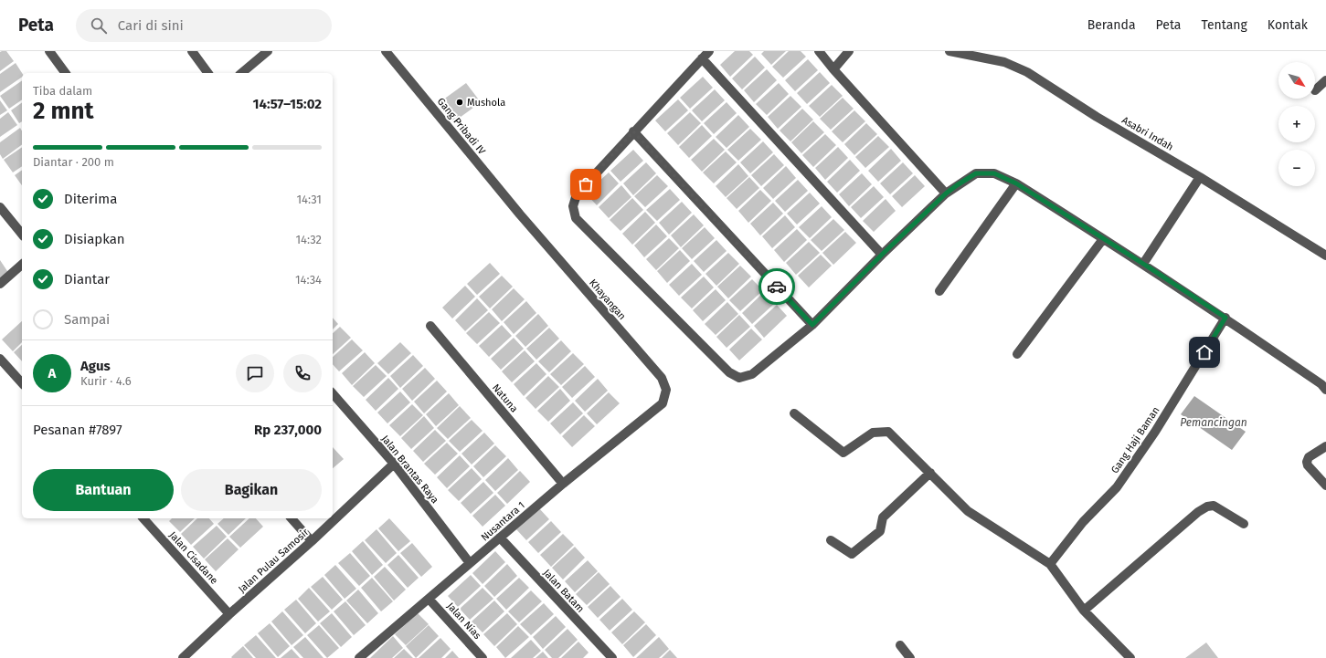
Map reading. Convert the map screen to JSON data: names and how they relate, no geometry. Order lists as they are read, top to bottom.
{
  "streets": {
    "street": [
      "Gang Pribadi IV",
      "Asabri Indah",
      "Khayangan",
      "Natuna",
      "Gang Haji Baman",
      "Jalan Brantas Raya",
      "Nusantara 1",
      "Jalan Cisadane",
      "Jalan Pulau Samosir",
      "Jalan Batam",
      "Jalan Nias"
    ]
  },
  "crossings": [
    ["Gang Pribadi IV", "Khayangan"],
    ["Khayangan", "Nusantara 1"],
    ["Natuna", "Nusantara 1"],
    ["Jalan Brantas Raya", "Nusantara 1"],
    ["Jalan Brantas Raya", "Jalan Pulau Samosir"],
    ["Nusantara 1", "Jalan Batam"],
    ["Nusantara 1", "Jalan Nias"],
    ["Jalan Cisadane", "Jalan Pulau Samosir"]
  ],
  "water": ["Pemancingan"],
  "places": ["Mushola"],
  "north": "bottom right",
  "page": {
    "header": "Peta",
    "search": "Cari di sini",
    "nav": [
      "Beranda",
      "Peta",
      "Tentang",
      "Kontak"
    ],
    "map_buttons": ["+", "−"],
    "heading": ["2 mnt", "Tiba dalam", "14:57–15:02"],
    "panel": [
      "Agus",
      "Kurir · 4.6",
      "Pesanan #7897",
      "Rp 237,000"
    ],
    "bar": "Diantar · 200 m",
    "list": [
      ["Diterima", "14:31"],
      ["Disiapkan", "14:32"],
      ["Diantar", "14:34"],
      "Sampai"
    ],
    "round": "A",
    "buttons": ["Bantuan", "Bagikan"]
  }
}
